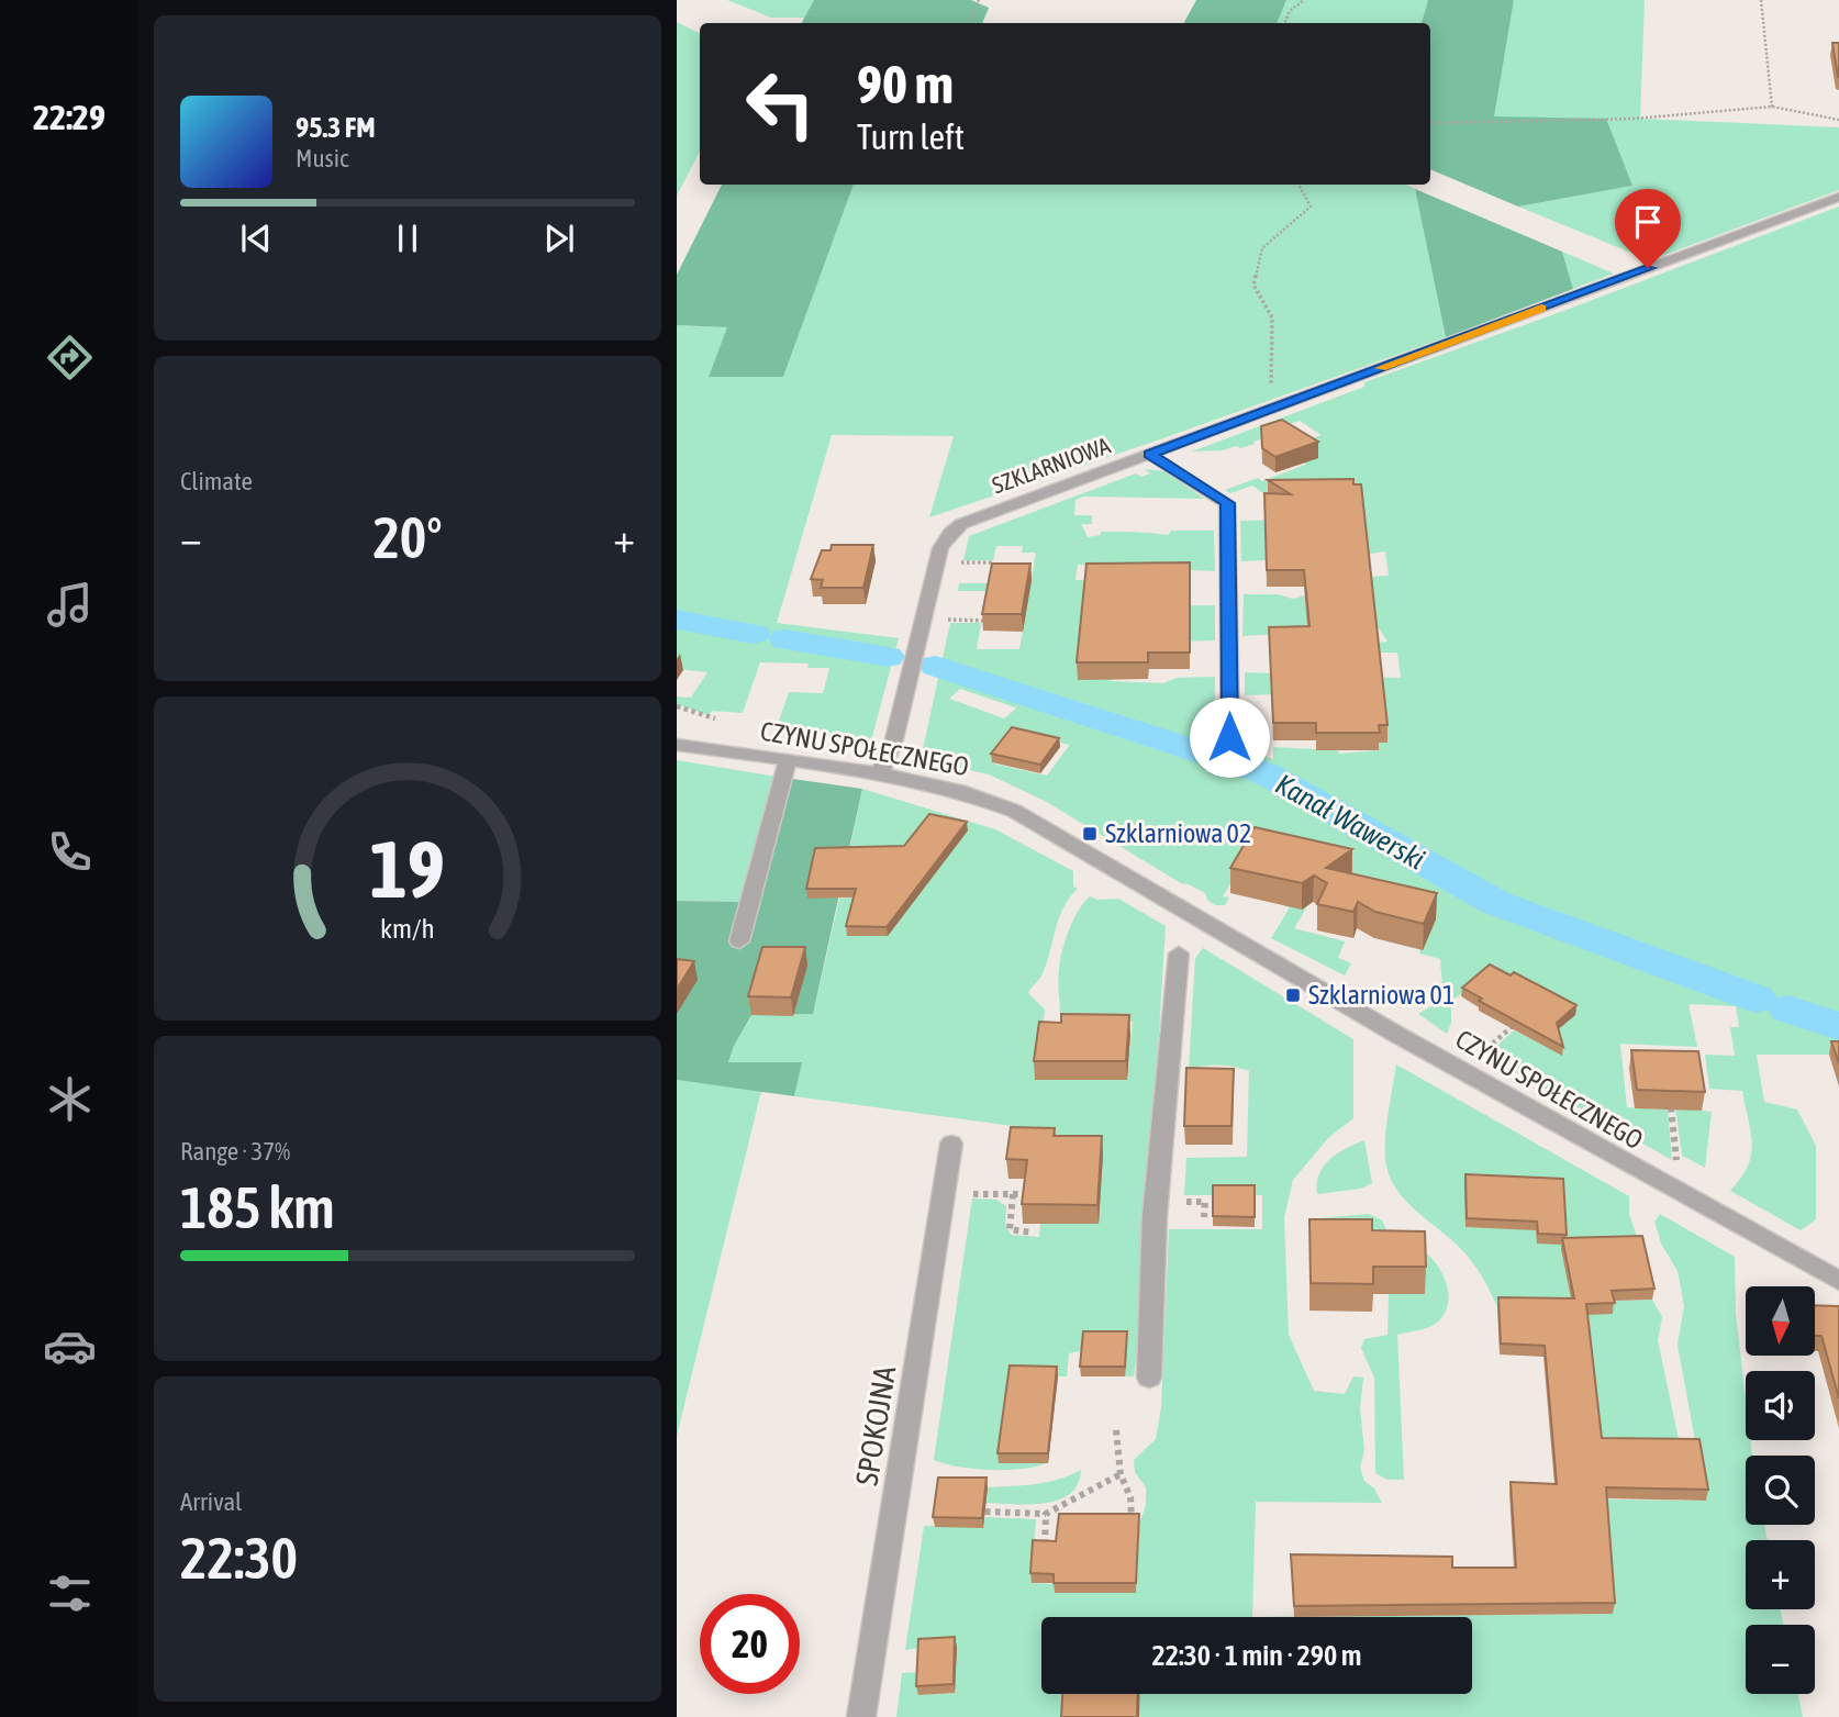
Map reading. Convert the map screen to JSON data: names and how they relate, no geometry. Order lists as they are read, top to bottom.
{
  "streets": {
    "street": ["SZKLARNIOWA", "CZYNU SPOŁECZNEGO", "SPOKOJNA"]
  },
  "crossings": [
    ["SZKLARNIOWA", "CZYNU SPOŁECZNEGO"]
  ],
  "water": ["Kanał Wawerski"],
  "places": {
    "transit": ["Szklarniowa 02", "Szklarniowa 01"]
  },
  "north": "bottom",
  "page": {
    "tabs": "22:29",
    "turn": ["90 m", "Turn left"],
    "song": ["95.3 FM", "Music"],
    "tile": [
      "Climate",
      ["Range · 37%", "185 km"],
      ["Arrival", "22:30"]
    ],
    "heat": ["−", "20°", "+"],
    "map_buttons": ["+", "−"],
    "limit": "20",
    "trip": "22:30 · 1 min · 290 m",
    "gauge": ["19", "km/h"]
  }
}
